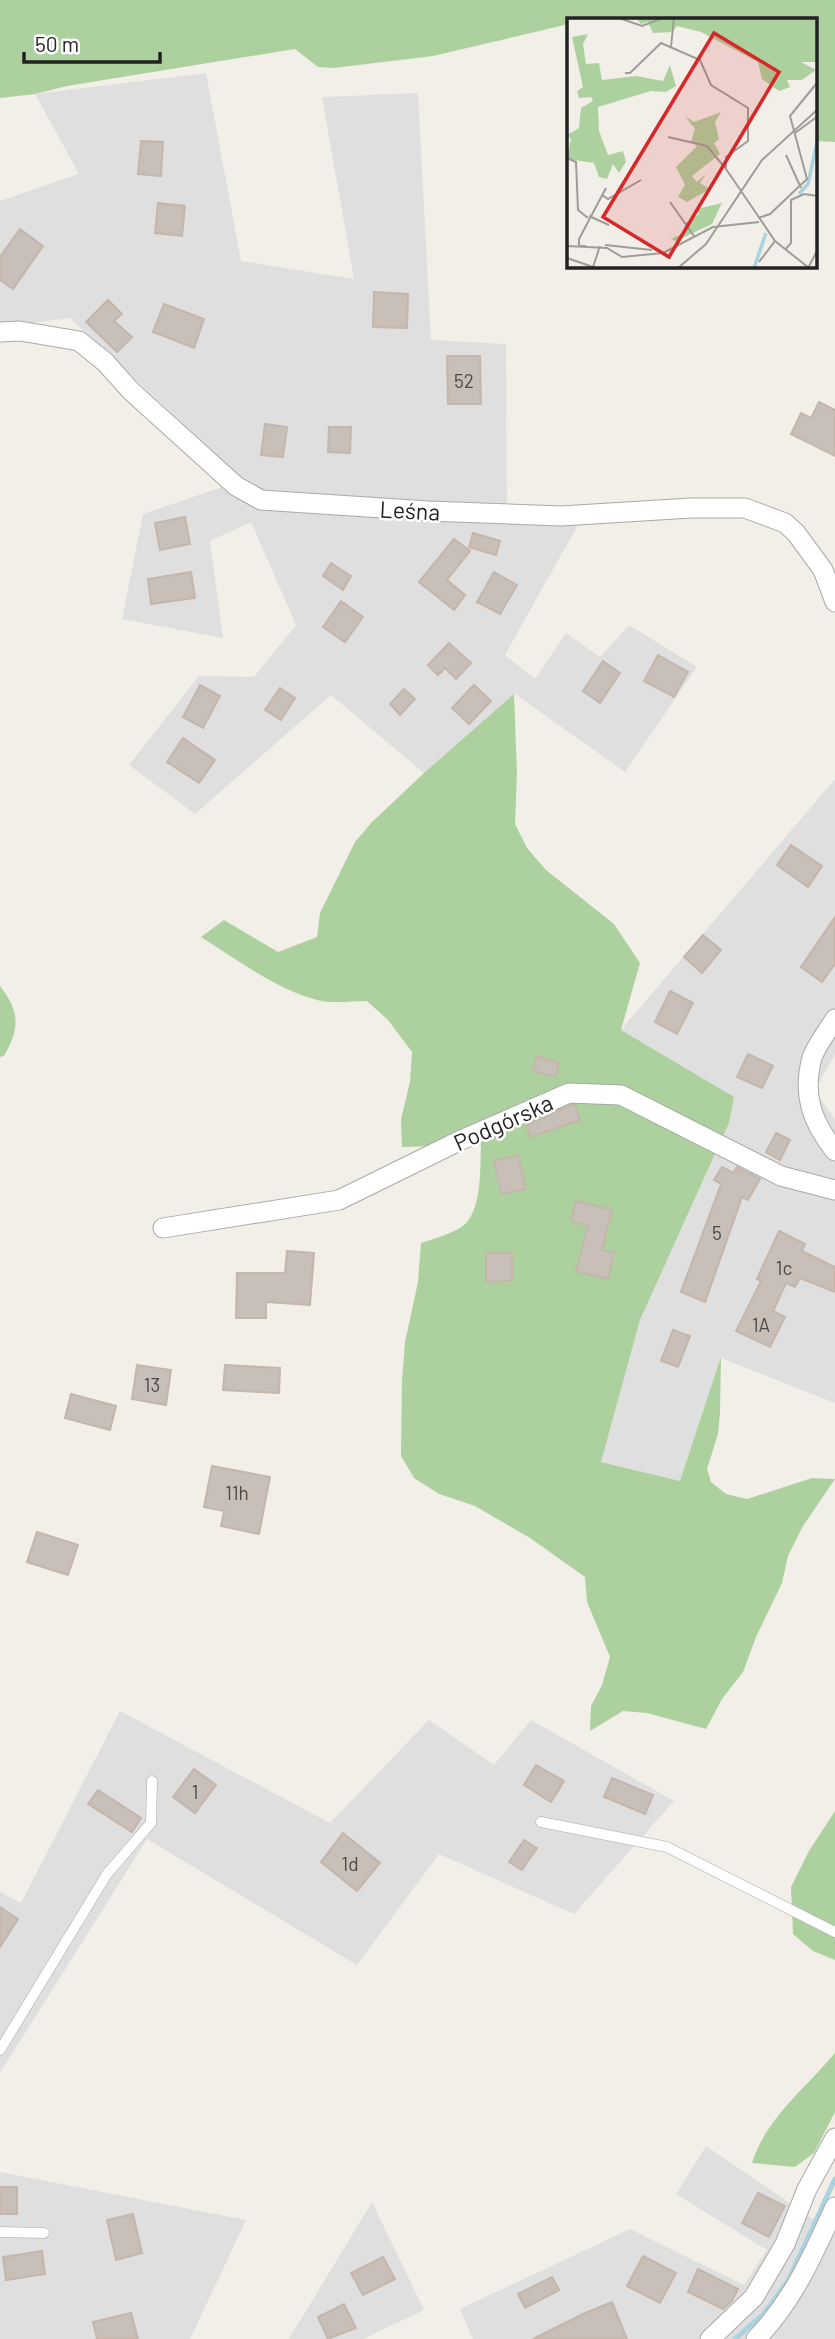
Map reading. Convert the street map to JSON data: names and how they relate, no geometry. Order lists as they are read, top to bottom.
{
  "streets": {
    "street": ["Leśna", "Podgórska"]
  },
  "house_numbers": [
    "52",
    "5",
    "1c",
    "1A",
    "13",
    "11h",
    "1",
    "1d"
  ],
  "scale_bar": "50 m"
}
